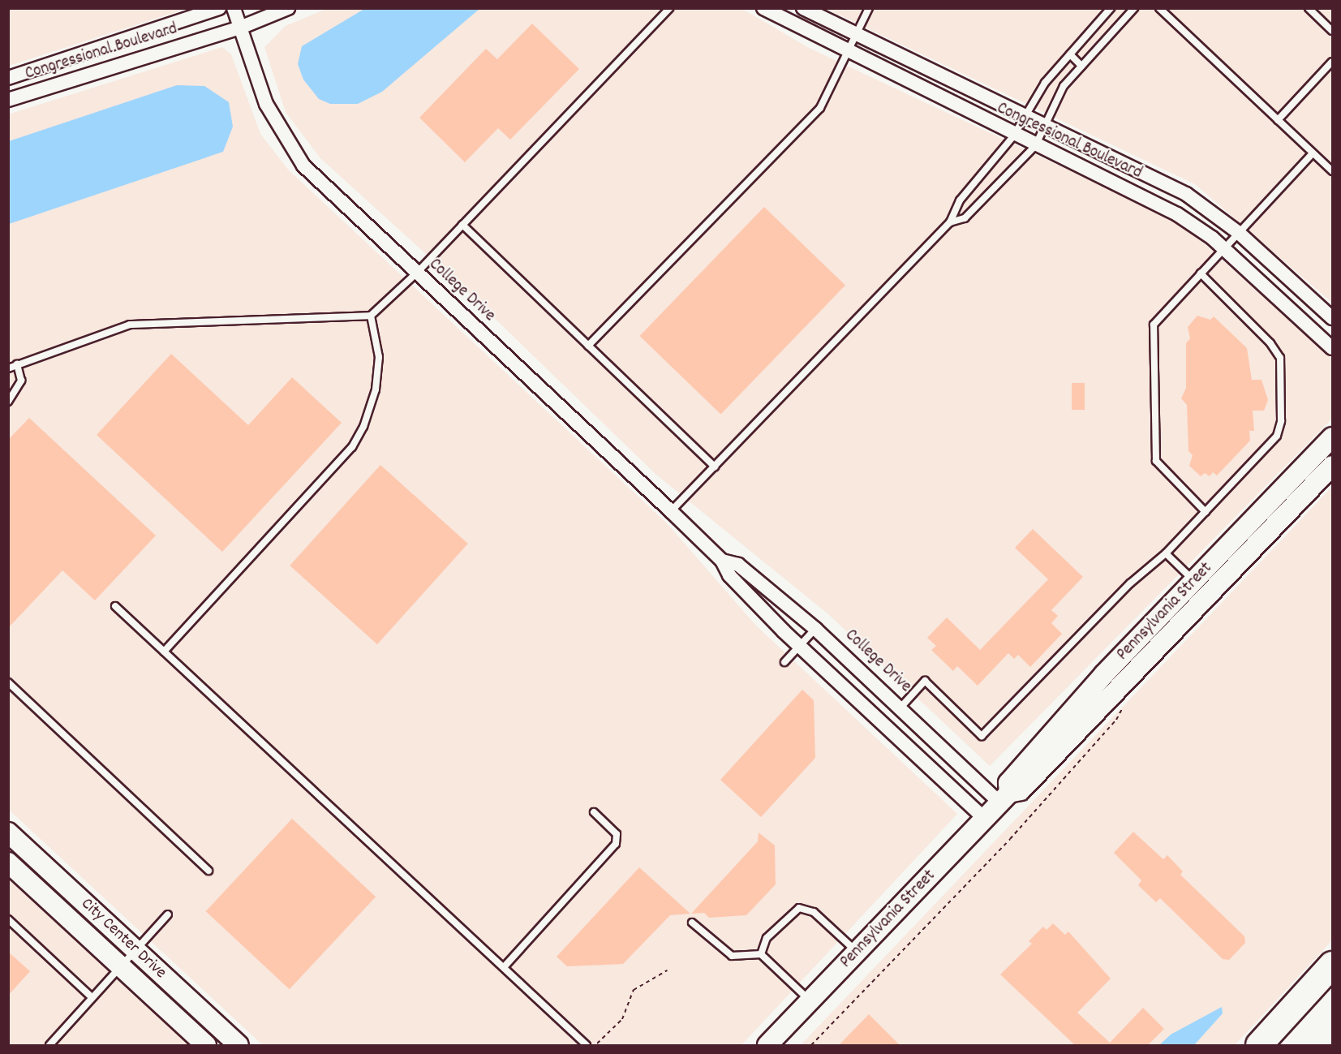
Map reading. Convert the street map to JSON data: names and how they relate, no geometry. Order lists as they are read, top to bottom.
{
  "streets": {
    "main road": ["Pennsylvania Street", "City Center Drive"],
    "street": ["Congressional Boulevard", "College Drive"]
  },
  "crossings": [
    ["Congressional Boulevard", "College Drive"],
    ["College Drive", "Pennsylvania Street"]
  ]
}
